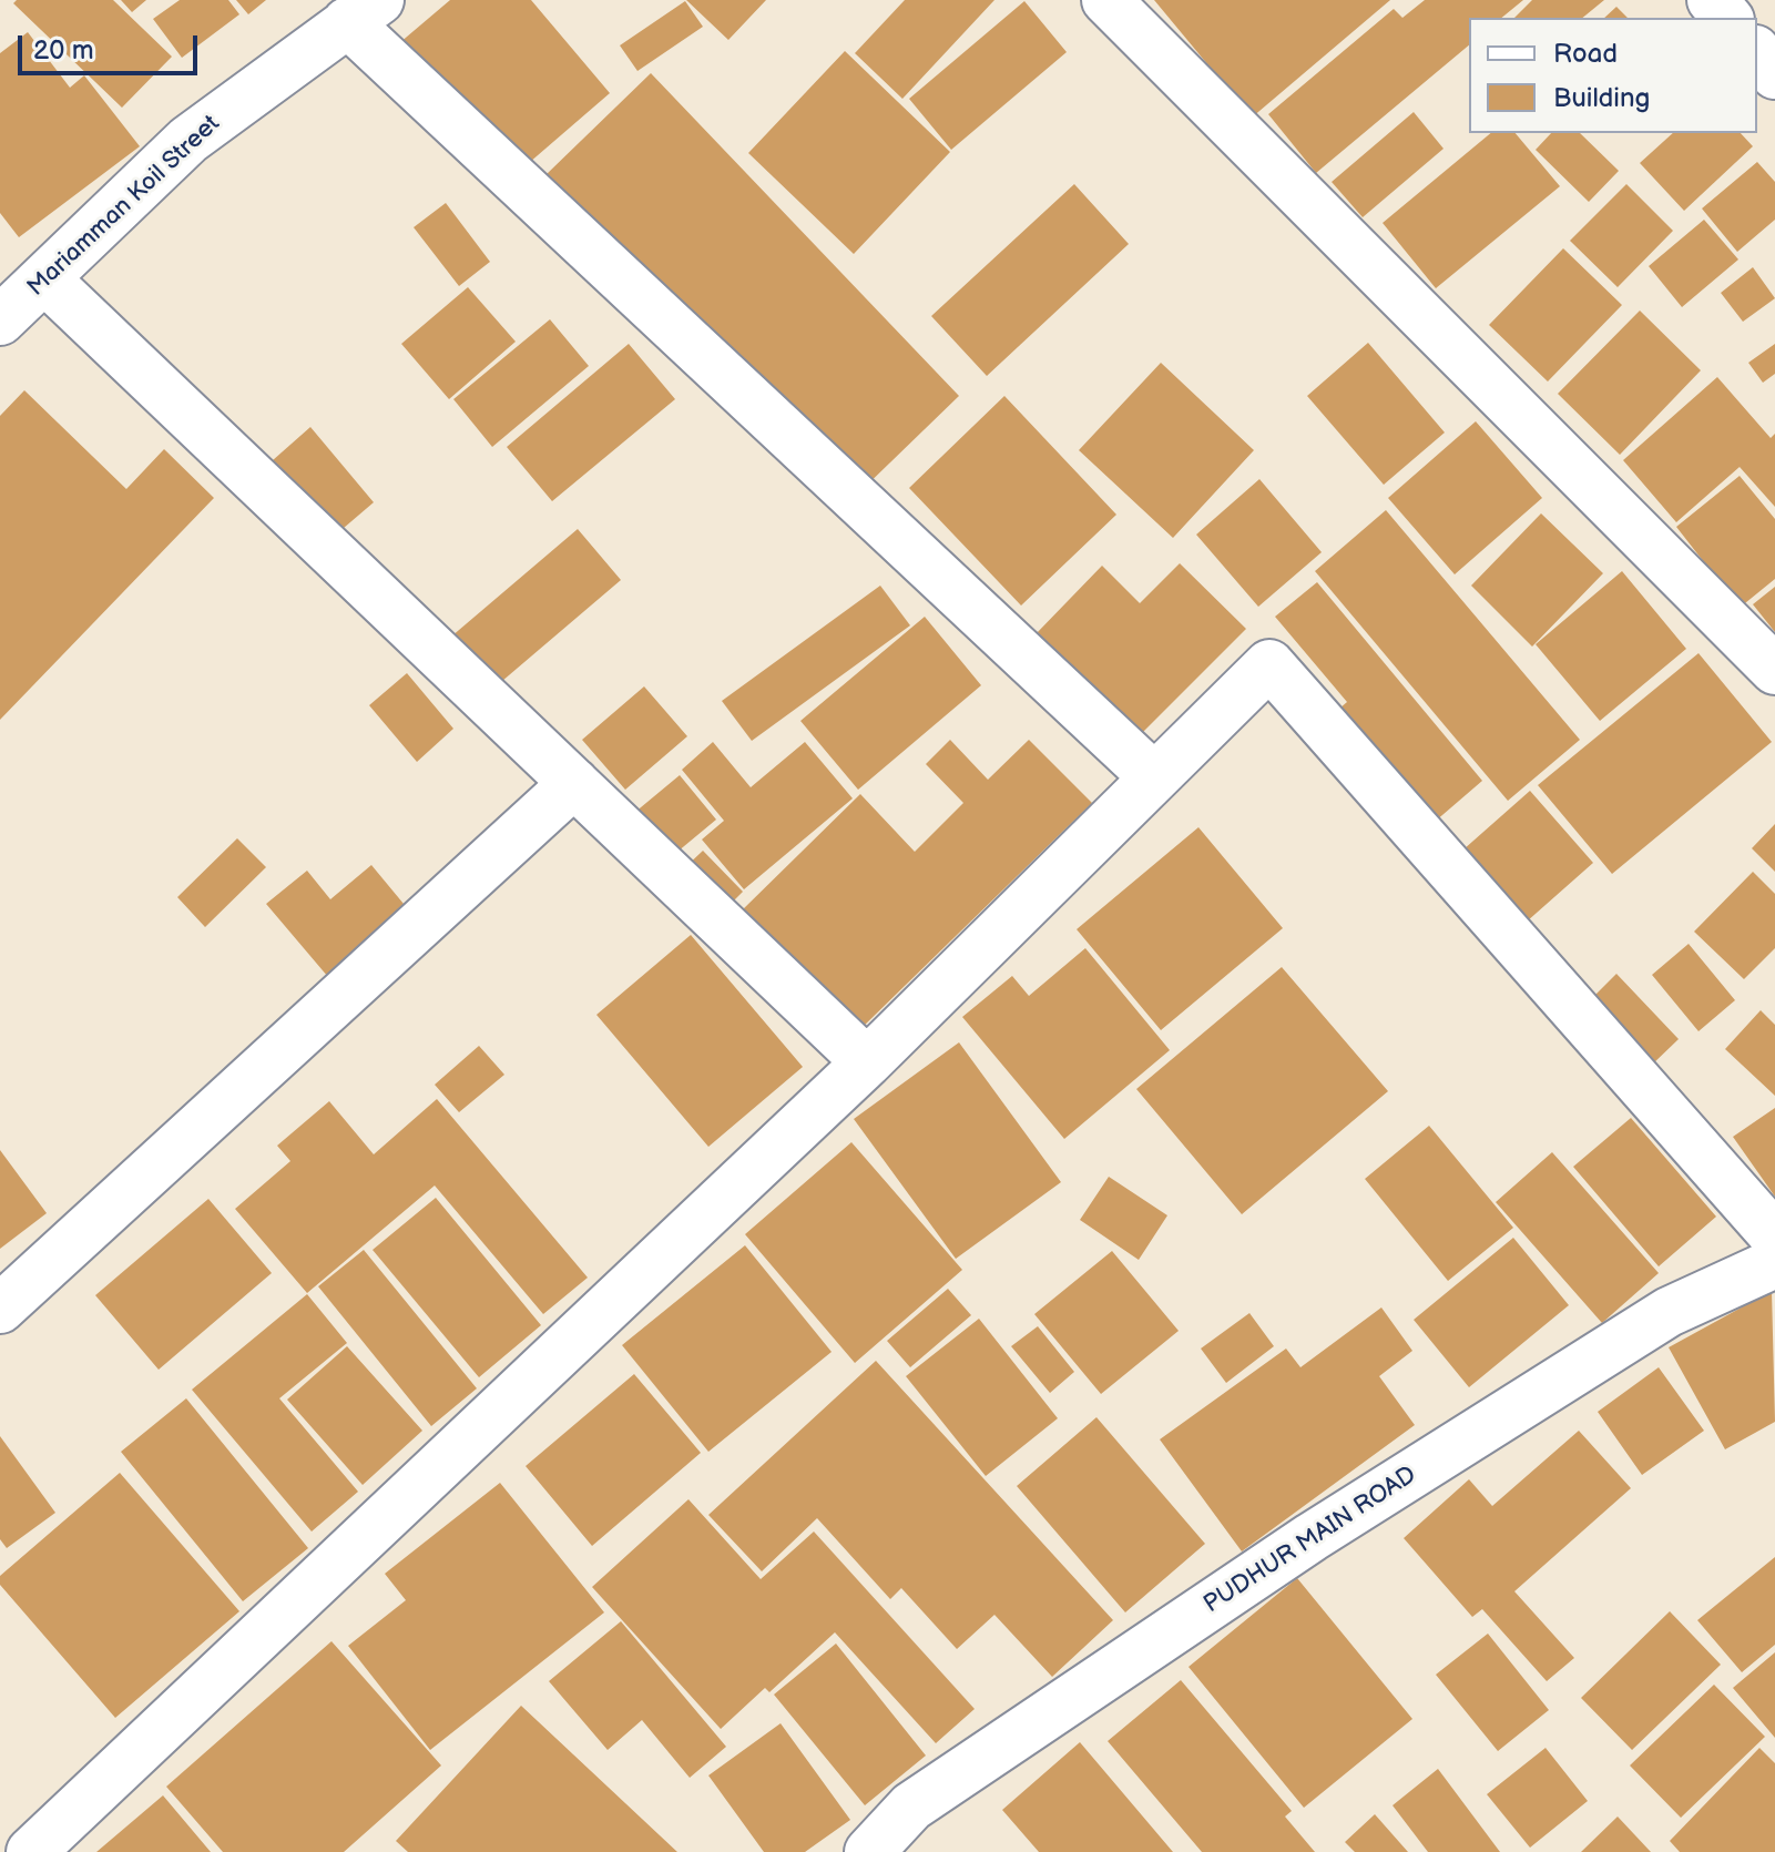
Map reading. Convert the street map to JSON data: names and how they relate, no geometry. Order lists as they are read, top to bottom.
{
  "streets": {
    "street": ["Mariamman Koil Street", "PUDHUR MAIN ROAD"]
  },
  "legend": ["Road", "Building"],
  "scale_bar": "20 m"
}
